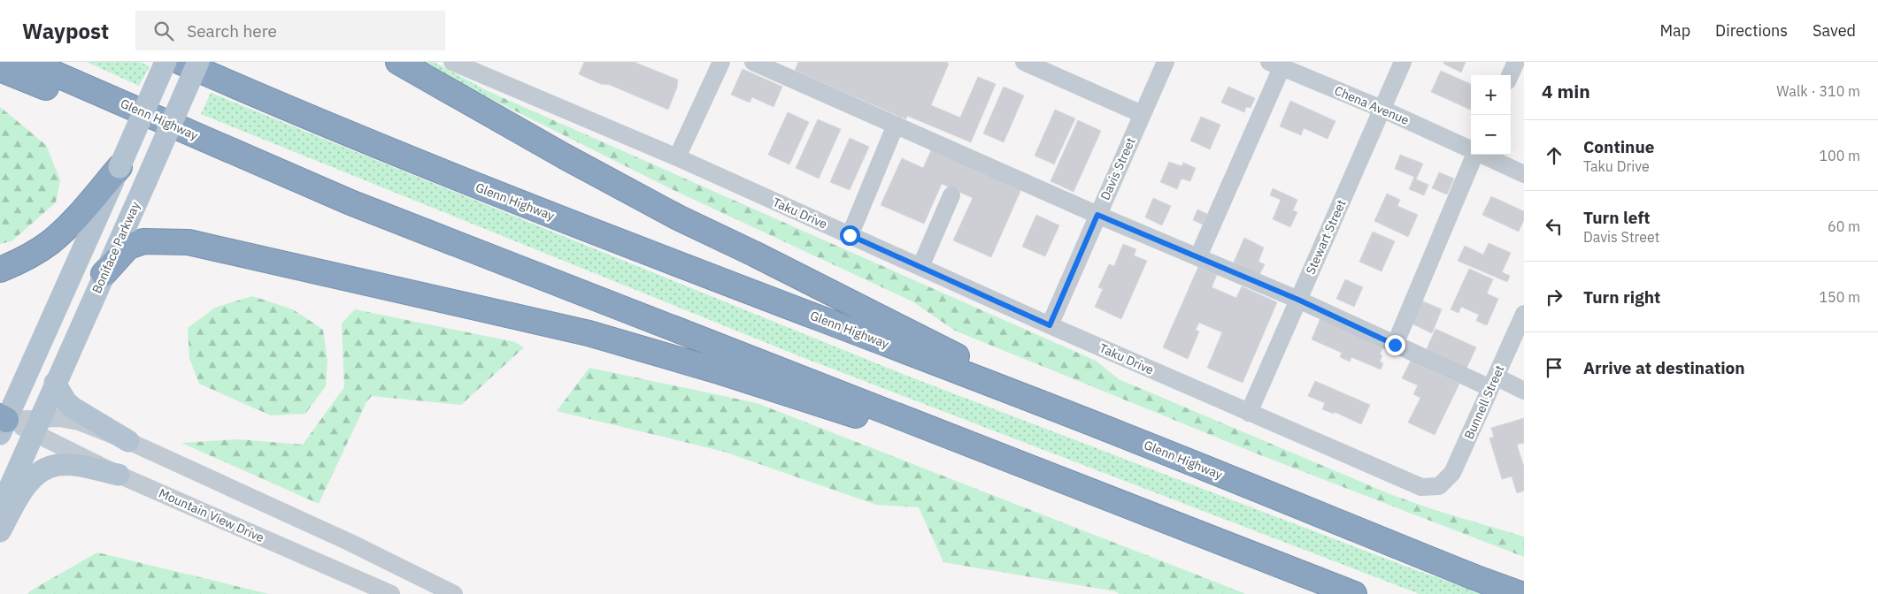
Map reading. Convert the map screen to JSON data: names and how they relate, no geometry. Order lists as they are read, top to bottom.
{
  "streets": {
    "highway": ["Glenn Highway"],
    "main road": ["Boniface Parkway"],
    "street": [
      "Chena Avenue",
      "Davis Street",
      "Taku Drive",
      "Stewart Street",
      "Bunnell Street",
      "Mountain View Drive"
    ]
  },
  "crossings": [
    ["Chena Avenue", "Stewart Street"],
    ["Davis Street", "Taku Drive"],
    ["Taku Drive", "Stewart Street"],
    ["Taku Drive", "Bunnell Street"],
    ["Boniface Parkway", "Mountain View Drive"]
  ],
  "page": {
    "header": "Waypost",
    "search": "Search here",
    "nav": ["Map", "Directions", "Saved"],
    "heading": ["4 min", "Walk · 310 m"],
    "map_buttons": ["+", "−"],
    "list": [
      ["Continue", "Taku Drive", "100 m"],
      ["Turn left", "Davis Street", "60 m"],
      ["Turn right", "150 m"],
      "Arrive at destination"
    ]
  }
}
